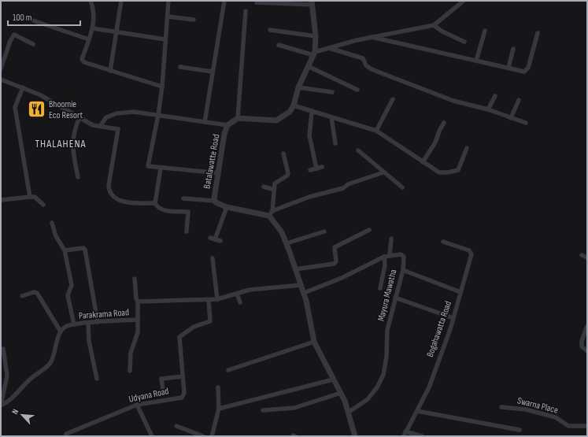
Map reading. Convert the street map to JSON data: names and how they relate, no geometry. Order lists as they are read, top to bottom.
{
  "streets": {
    "street": [
      "Batalawatte Road",
      "Mayura Mawatha",
      "Parakrama Road",
      "Bogahawatta Road",
      "Udyana Road",
      "Swarna Place"
    ]
  },
  "crossings": [
    ["Parakrama Road", "Udyana Road"]
  ],
  "districts": ["THALAHENA"],
  "places": {
    "restaurant": ["Bhoomie Eco Resort"]
  },
  "scale_bar": "100 m",
  "north": "top left"
}
